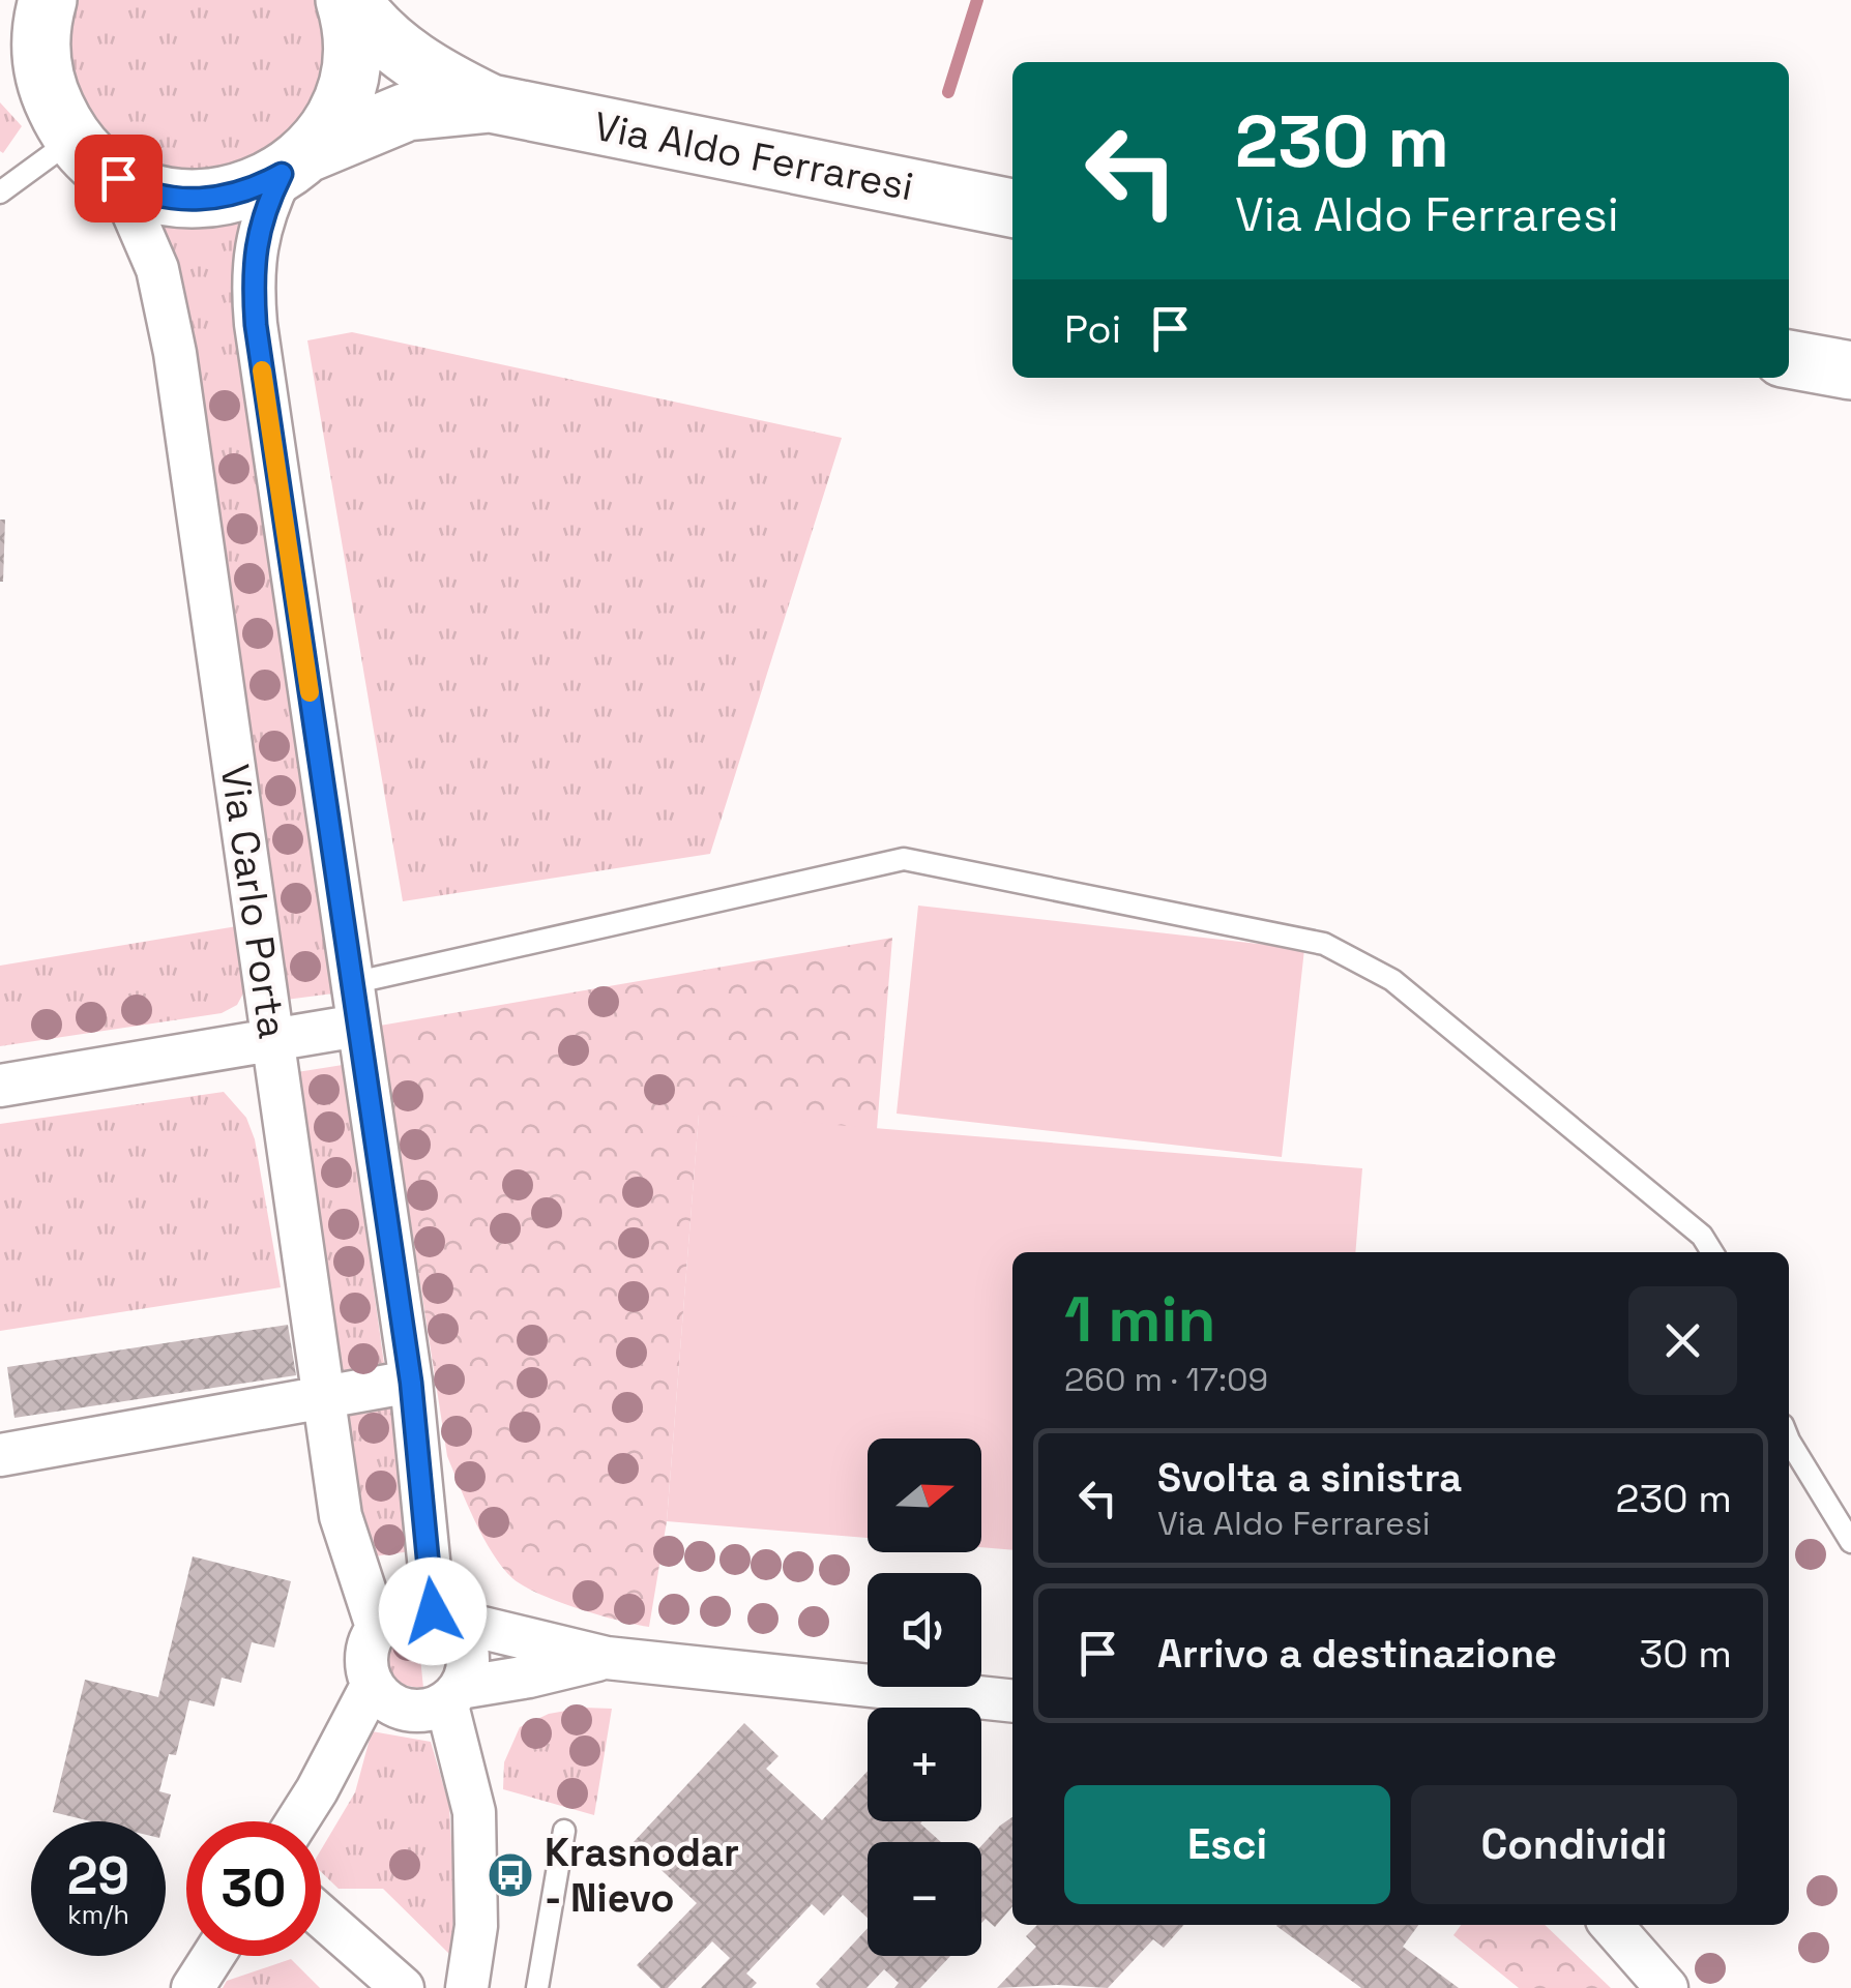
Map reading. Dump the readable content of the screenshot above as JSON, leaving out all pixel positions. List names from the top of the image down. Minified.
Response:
{"streets":{"main road":["Via Aldo Ferraresi"],"street":["Via Carlo Porta"]},"crossings":[["Via Aldo Ferraresi","Via Carlo Porta"]],"places":{"bus stop":["Krasnodar - Nievo"]},"north":"right","page":{"turn":["230 m","Via Aldo Ferraresi"],"then":"Poi","heading":["1 min","260 m · 17:09"],"list":[{"name":"Svolta a sinistra","note":"Via Aldo Ferraresi","value":"230 m"},{"name":"Arrivo a destinazione","value":"30 m"}],"map_buttons":["+","−"],"buttons":["Esci","Condividi"],"speed":"29 km/h","limit":"30"}}
